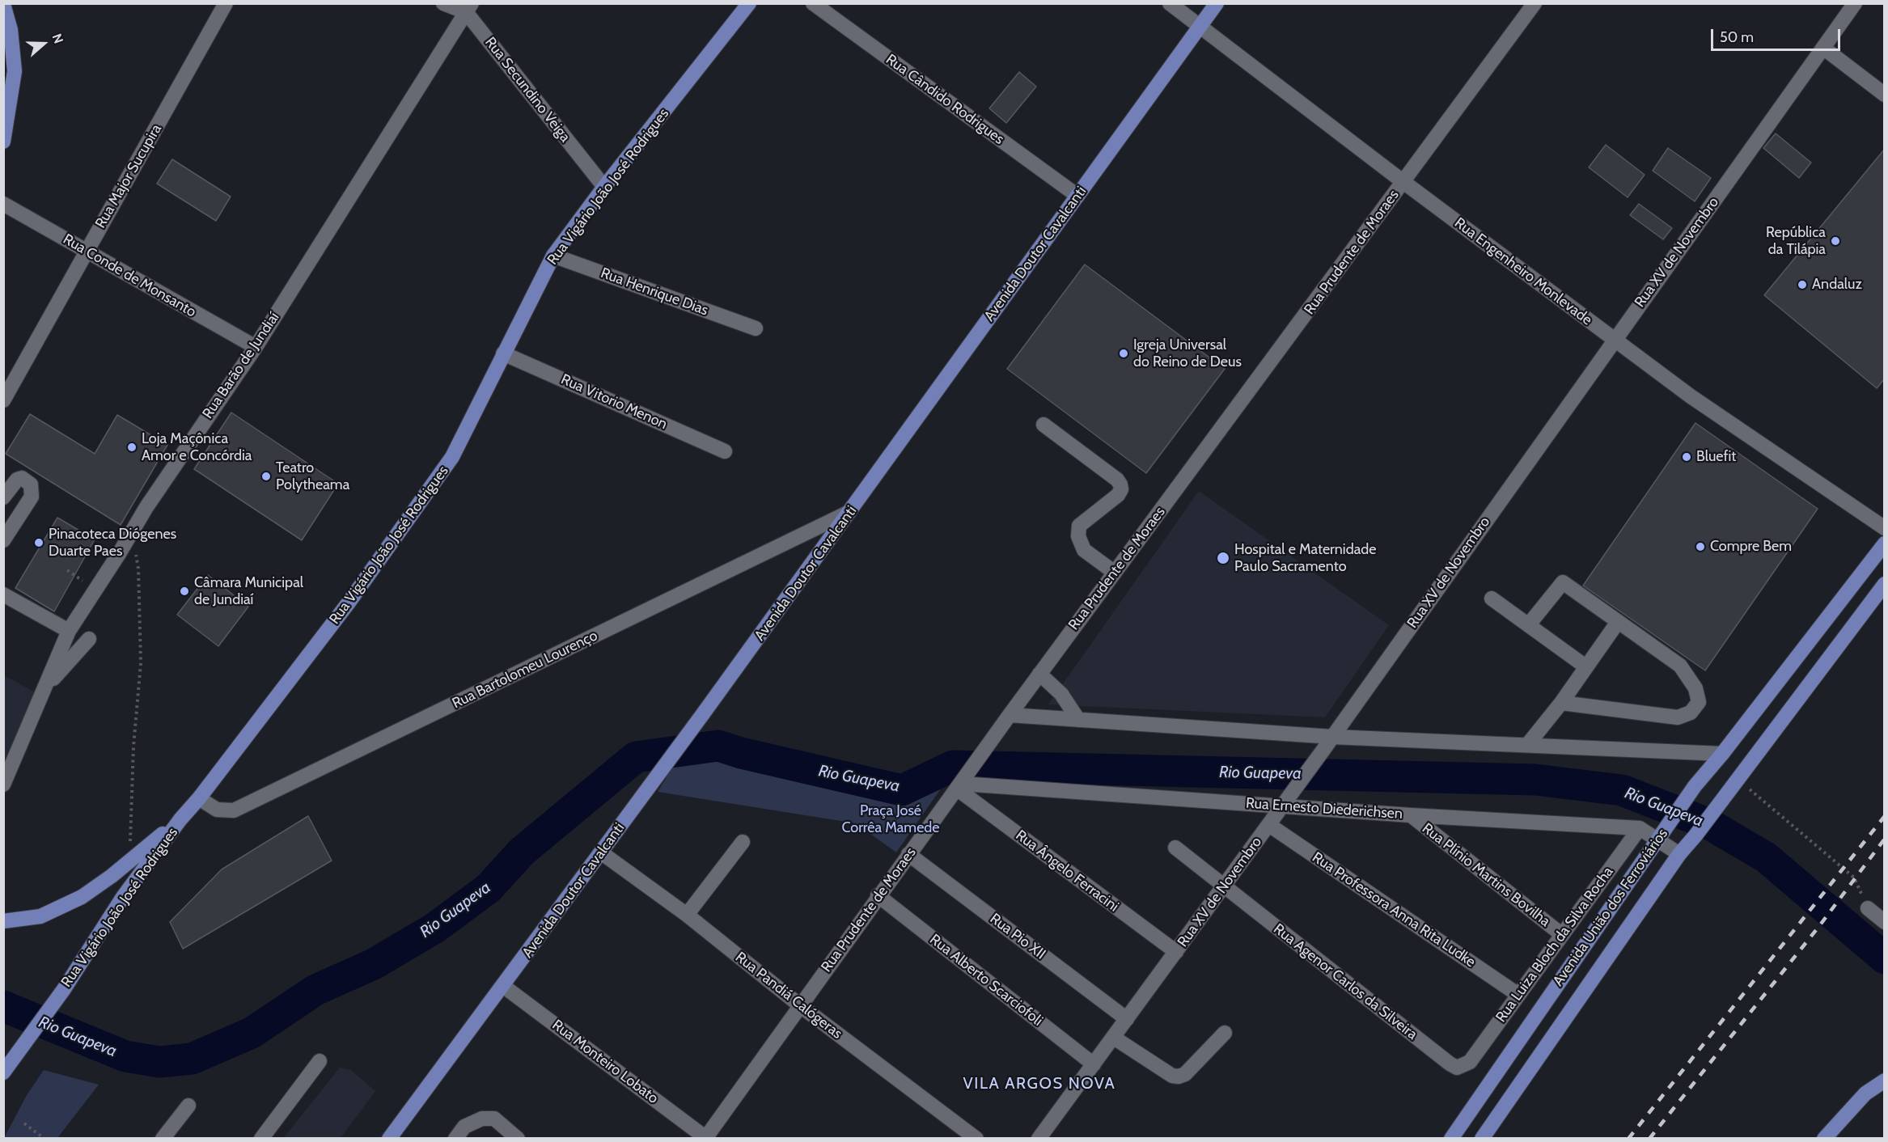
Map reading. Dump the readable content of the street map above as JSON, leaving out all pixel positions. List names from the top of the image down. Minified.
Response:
{"streets":{"main road":["Rua Vigário João José Rodrigues","Avenida Doutor Cavalcanti","Avenida União dos Ferroviários"],"street":["Rua Secundino Veiga","Rua Cândido Rodrigues","Rua Major Sucupira","Rua Prudente de Moraes","Rua XV de Novembro","Rua Engenheiro Monlevade","Rua Conde de Monsanto","Rua Henrique Dias","Rua Barão de Jundiaí","Rua Vitorio Menon","Rua Bartolomeu Lourenço","Rua Ernesto Diederichsen","Rua Ângelo Ferracini","Rua Plínio Martins Bovilha","Rua Professora Anna Rita Ludke","Rua Pio XII","Rua Luiza Bloch da Silva Rocha","Rua Alberto Scarciofoli","Rua Agenor Carlos da Silveira","Rua Pandiá Calógeras","Rua Monteiro Lobato"]},"crossings":[["Rua Secundino Veiga","Rua Vigário João José Rodrigues"],["Rua Secundino Veiga","Rua Barão de Jundiaí"],["Rua Cândido Rodrigues","Avenida Doutor Cavalcanti"],["Rua Major Sucupira","Rua Conde de Monsanto"],["Rua Vigário João José Rodrigues","Rua Henrique Dias"],["Rua Vigário João José Rodrigues","Rua Vitorio Menon"],["Rua Vigário João José Rodrigues","Rua Bartolomeu Lourenço"],["Rua Prudente de Moraes","Rua Engenheiro Monlevade"],["Rua Prudente de Moraes","Rua Ernesto Diederichsen"],["Rua Prudente de Moraes","Rua Ângelo Ferracini"],["Rua Prudente de Moraes","Rua Pio XII"],["Rua Prudente de Moraes","Rua Alberto Scarciofoli"],["Rua Prudente de Moraes","Rua Pandiá Calógeras"],["Rua Prudente de Moraes","Rua Monteiro Lobato"],["Rua XV de Novembro","Rua Engenheiro Monlevade"],["Rua XV de Novembro","Rua Ernesto Diederichsen"],["Rua XV de Novembro","Rua Ângelo Ferracini"],["Rua XV de Novembro","Rua Professora Anna Rita Ludke"],["Rua XV de Novembro","Rua Pio XII"],["Rua XV de Novembro","Rua Alberto Scarciofoli"],["Rua XV de Novembro","Rua Agenor Carlos da Silveira"],["Avenida Doutor Cavalcanti","Rua Engenheiro Monlevade"],["Avenida Doutor Cavalcanti","Rua Bartolomeu Lourenço"],["Avenida Doutor Cavalcanti","Rua Pandiá Calógeras"],["Avenida Doutor Cavalcanti","Rua Monteiro Lobato"],["Rua Conde de Monsanto","Rua Barão de Jundiaí"],["Rua Ernesto Diederichsen","Rua Ângelo Ferracini"],["Rua Ernesto Diederichsen","Rua Plínio Martins Bovilha"],["Rua Ernesto Diederichsen","Avenida União dos Ferroviários"],["Rua Ernesto Diederichsen","Rua Luiza Bloch da Silva Rocha"],["Rua Plínio Martins Bovilha","Rua Luiza Bloch da Silva Rocha"],["Rua Professora Anna Rita Ludke","Rua Luiza Bloch da Silva Rocha"],["Rua Luiza Bloch da Silva Rocha","Rua Agenor Carlos da Silveira"]],"districts":["VILA ARGOS NOVA"],"water":["Rio Guapeva"],"parks":["Praça José Corrêa Mamede"],"places":["República da Tilápia","Andaluz","Igreja Universal do Reino de Deus","Loja Maçônica Amor e Concórdia","Bluefit","Teatro Polytheama","Pinacoteca Diógenes Duarte Paes","Compre Bem","Hospital e Maternidade Paulo Sacramento","Câmara Municipal de Jundiaí"],"scale_bar":"50 m","north":"right"}
